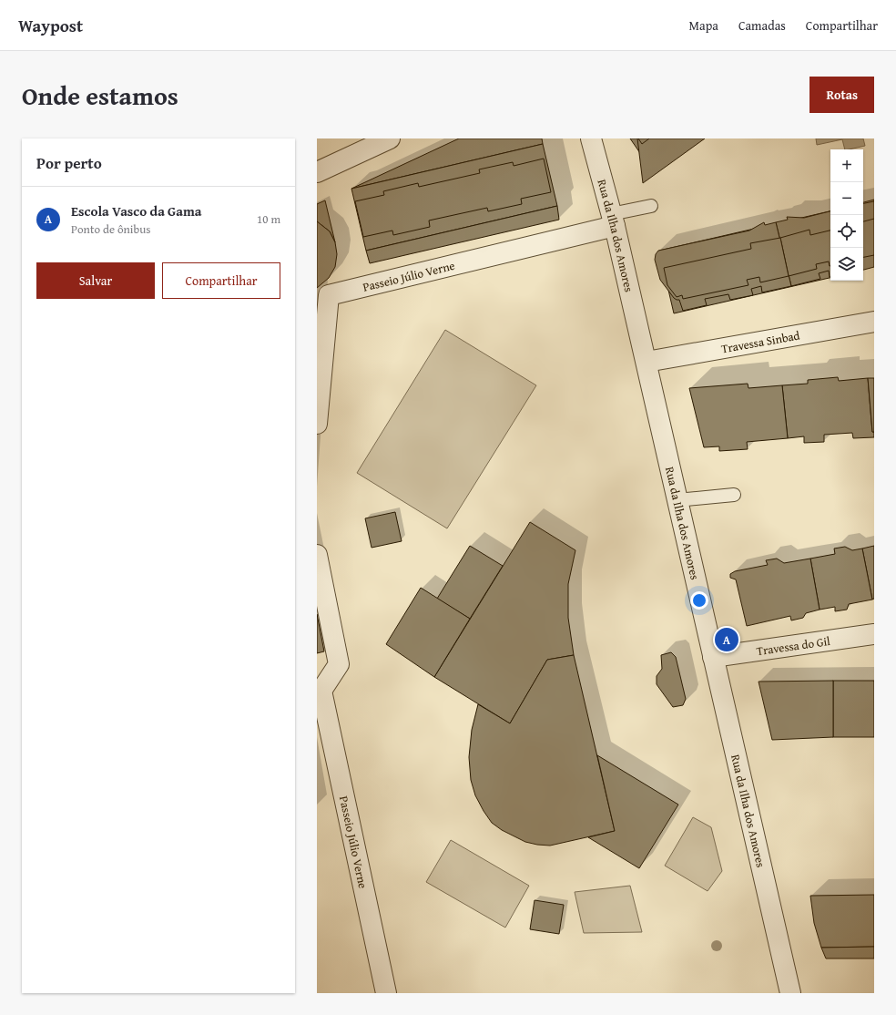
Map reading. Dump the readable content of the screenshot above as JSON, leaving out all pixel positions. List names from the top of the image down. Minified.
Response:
{"streets":{"street":["Rua da Ilha dos Amores","Passeio Júlio Verne","Travessa Sinbad","Travessa do Gil"]},"crossings":[["Rua da Ilha dos Amores","Passeio Júlio Verne"],["Rua da Ilha dos Amores","Travessa Sinbad"],["Rua da Ilha dos Amores","Travessa do Gil"]],"page":{"header":"Waypost","nav":["Mapa","Camadas","Compartilhar"],"title":"Onde estamos","buttons":["Rotas",["Salvar","Compartilhar"]],"heading":"Por perto","map_buttons":["+","−"],"list":[{"mark":"A","name":"Escola Vasco da Gama","note":"Ponto de ônibus","value":"10 m"}],"pins":"A"}}
